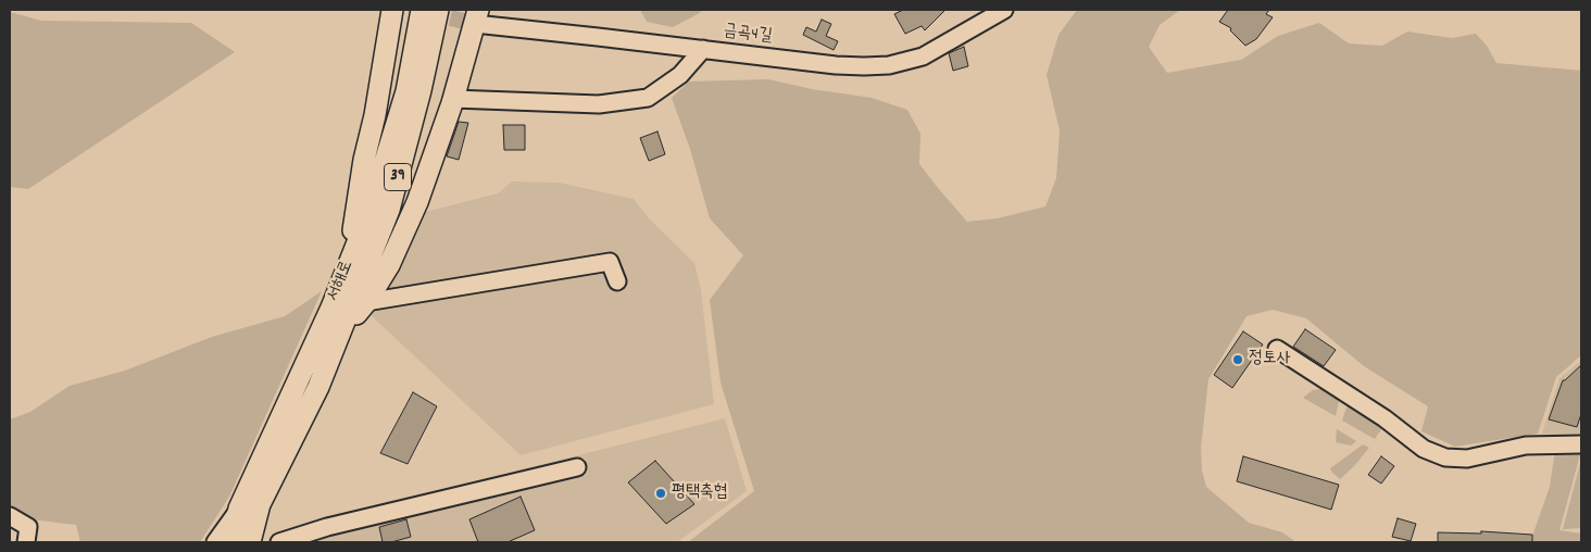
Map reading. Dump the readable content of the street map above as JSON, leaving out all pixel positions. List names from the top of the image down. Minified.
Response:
{"streets":{"main road":["39","서해로"],"street":["금곡4길"]},"places":["정토사","평택축협"]}
